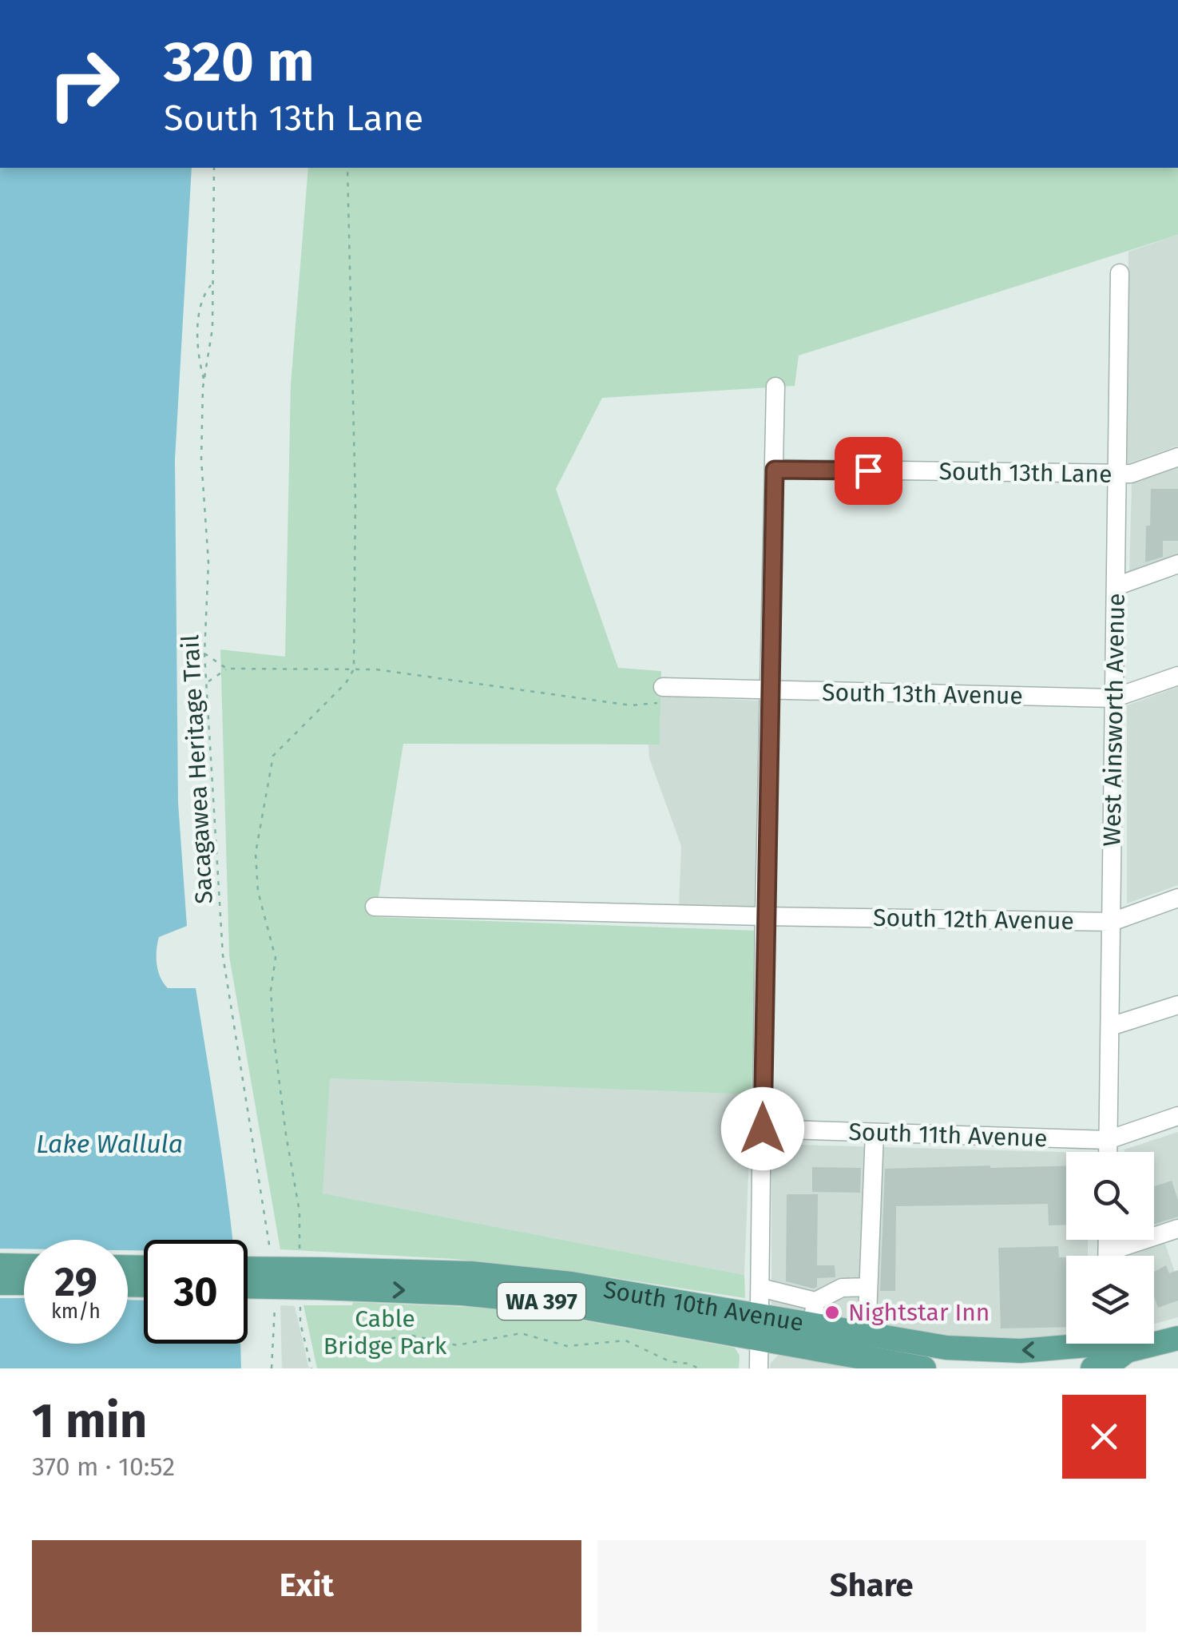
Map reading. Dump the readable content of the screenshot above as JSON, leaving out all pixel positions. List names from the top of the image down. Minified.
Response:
{"streets":{"main road":["WA 397","South 10th Avenue"],"street":["South 13th Lane","South 13th Avenue","West Ainsworth Avenue","South 12th Avenue","South 11th Avenue"],"path":["Sacagawea Heritage Trail"]},"crossings":[["South 13th Lane","West Ainsworth Avenue"],["South 13th Avenue","West Ainsworth Avenue"],["West Ainsworth Avenue","South 12th Avenue"],["West Ainsworth Avenue","South 11th Avenue"]],"water":["Lake Wallula"],"parks":["Cable Bridge Park"],"places":["Nightstar Inn"],"page":{"turn":["320 m","South 13th Lane"],"speed":"29 km/h","limit":"30","heading":["1 min","370 m · 10:52"],"buttons":["Exit","Share"]}}
